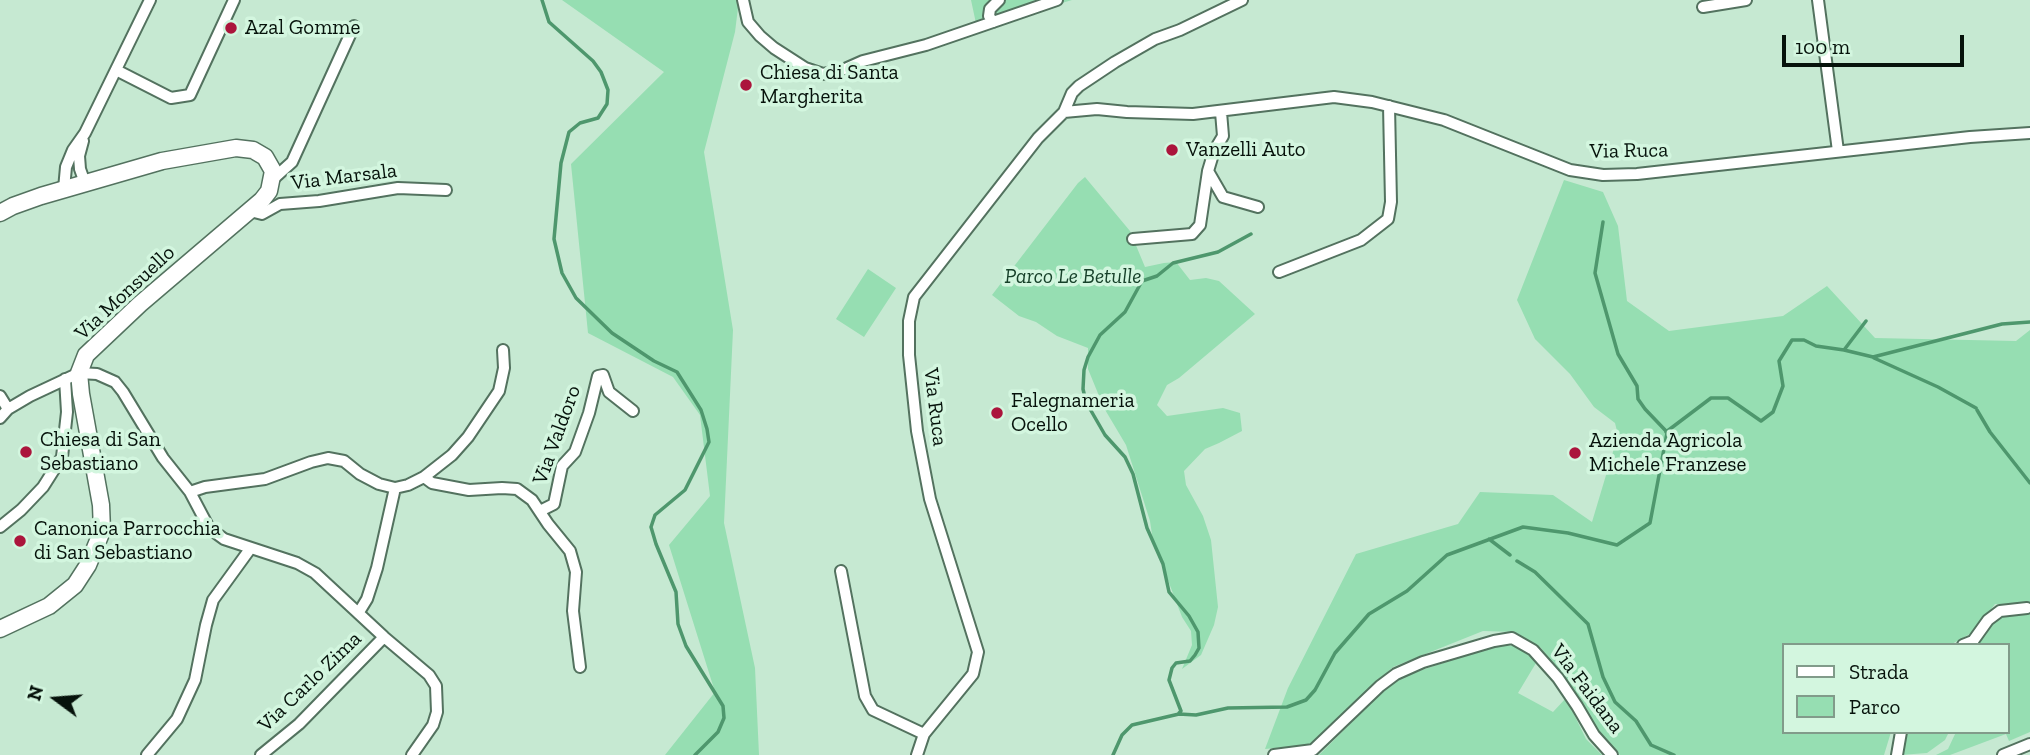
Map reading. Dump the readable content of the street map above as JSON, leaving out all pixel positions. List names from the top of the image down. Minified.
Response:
{"streets":{"main road":["Via Monsuello"],"street":["Via Ruca","Via Marsala","Via Valdoro","Via Carlo Zima","Via Faidana"]},"crossings":[["Via Marsala","Via Monsuello"]],"parks":["Parco Le Betulle"],"places":["Azal Gomme","Chiesa di Santa Margherita","Vanzelli Auto","Falegnameria Ocello","Chiesa di San Sebastiano","Azienda Agricola Michele Franzese","Canonica Parrocchia di San Sebastiano"],"legend":["Strada","Parco"],"scale_bar":"100 m","north":"left"}
